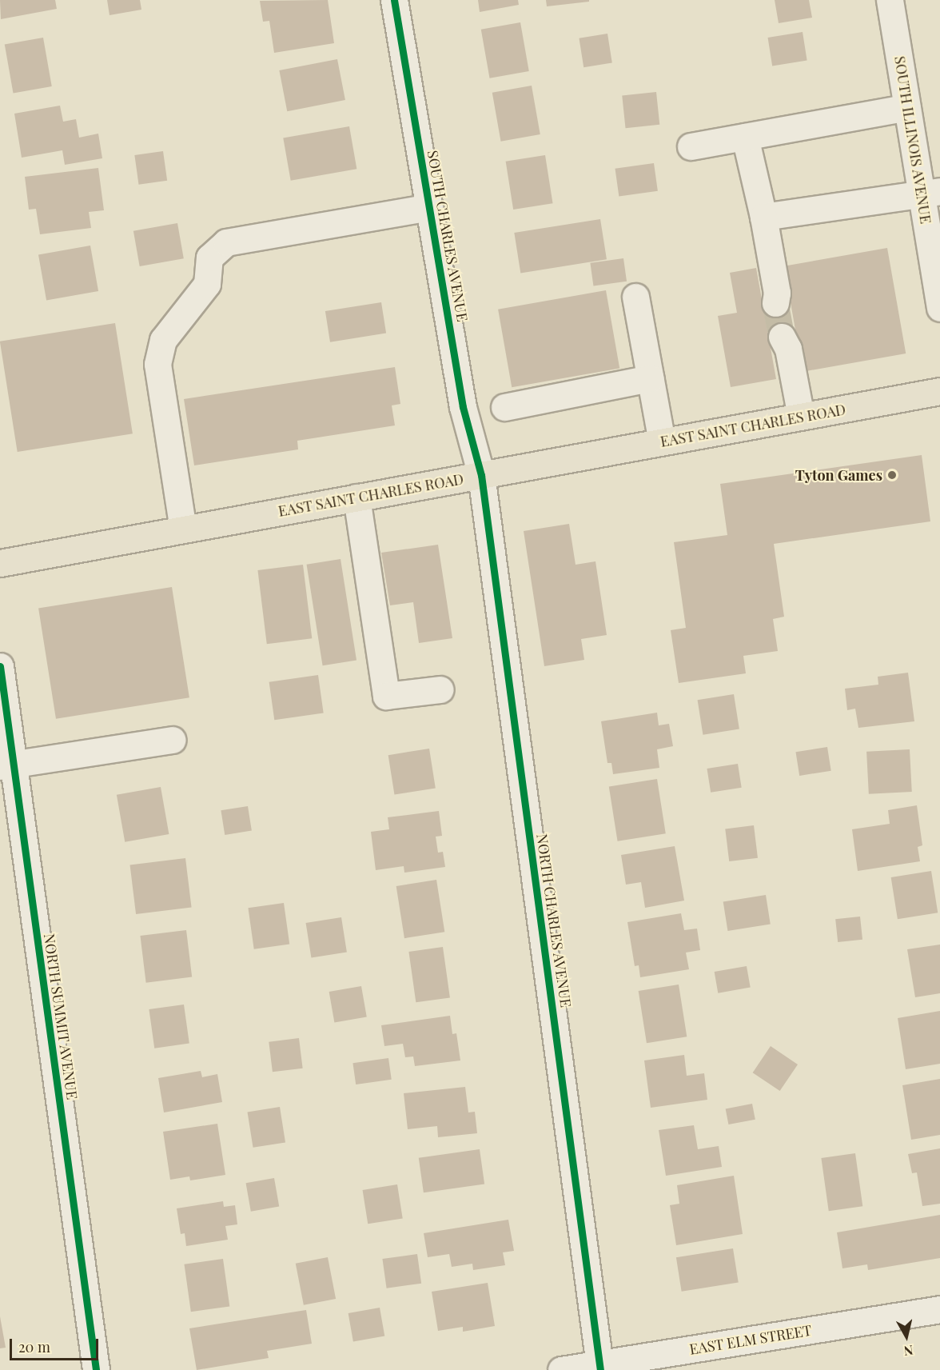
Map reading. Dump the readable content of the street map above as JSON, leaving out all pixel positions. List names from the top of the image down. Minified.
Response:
{"streets":{"main road":["EAST SAINT CHARLES ROAD"],"street":["SOUTH ILLINOIS AVENUE","SOUTH CHARLES AVENUE","NORTH CHARLES AVENUE","NORTH SUMMIT AVENUE","EAST ELM STREET"]},"crossings":[["SOUTH CHARLES AVENUE","EAST SAINT CHARLES ROAD"],["SOUTH CHARLES AVENUE","NORTH CHARLES AVENUE"],["EAST SAINT CHARLES ROAD","NORTH CHARLES AVENUE"],["NORTH CHARLES AVENUE","EAST ELM STREET"]],"places":["Tyton Games"],"scale_bar":"20 m","north":"bottom"}
